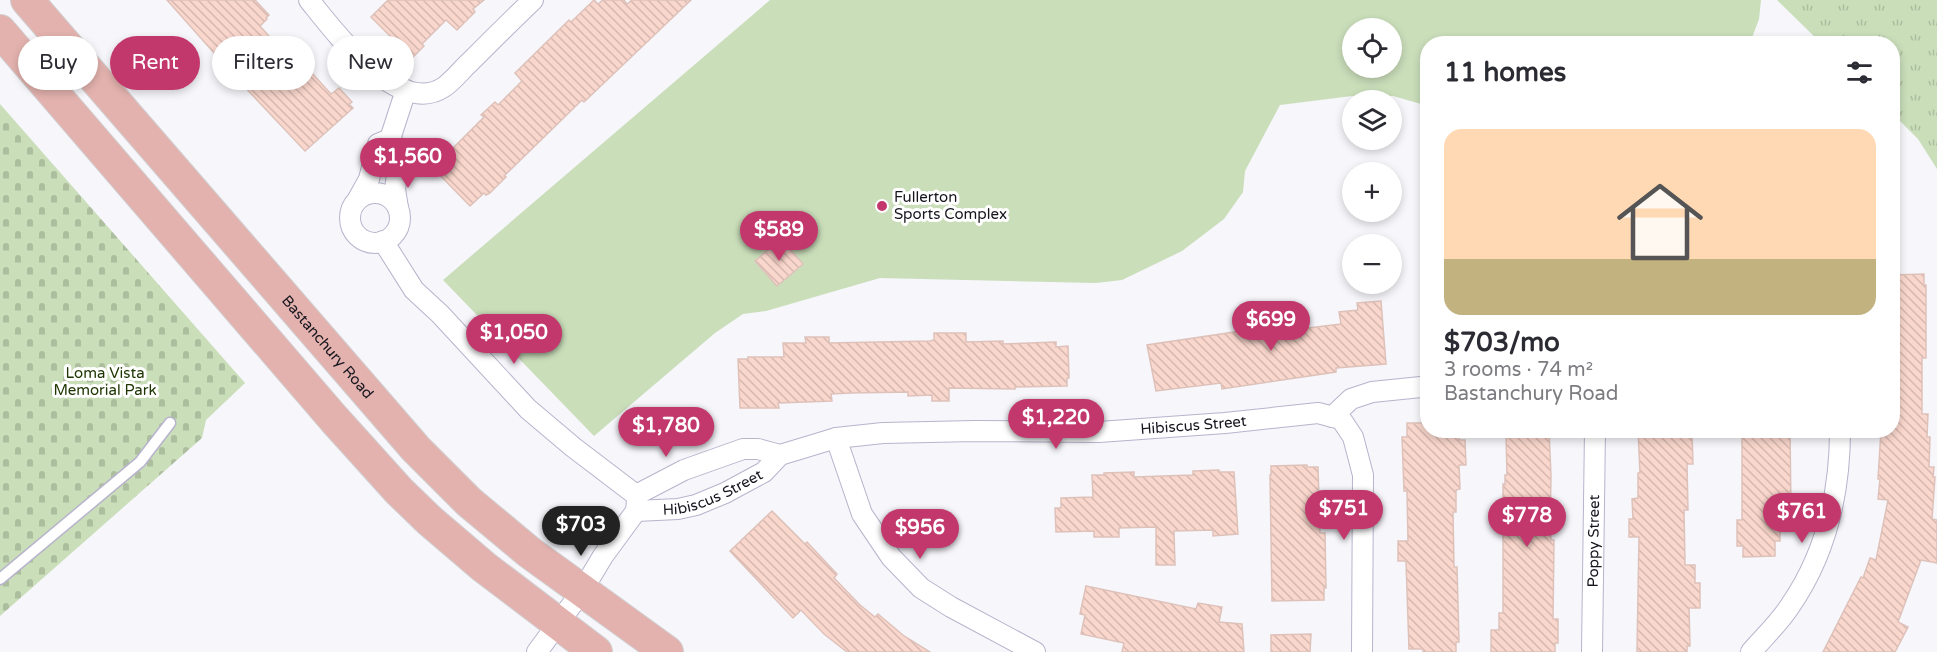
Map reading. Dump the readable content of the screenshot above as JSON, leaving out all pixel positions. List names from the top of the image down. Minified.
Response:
{"streets":{"main road":["Bastanchury Road"],"street":["Hibiscus Street","Poppy Street"]},"parks":["Loma Vista Memorial Park"],"places":["Fullerton Sports Complex"],"page":{"map_buttons":["+","−"],"chip":["Buy","Rent","Filters","New"],"heading":"11 homes","list":[{"name":"$703/mo","note":"3 rooms · 74 m² · Bastanchury Road"}],"price":["$1,560","$589","$699","$1,050","$1,220","$1,780","$751","$761","$778","$703","$956"]}}
